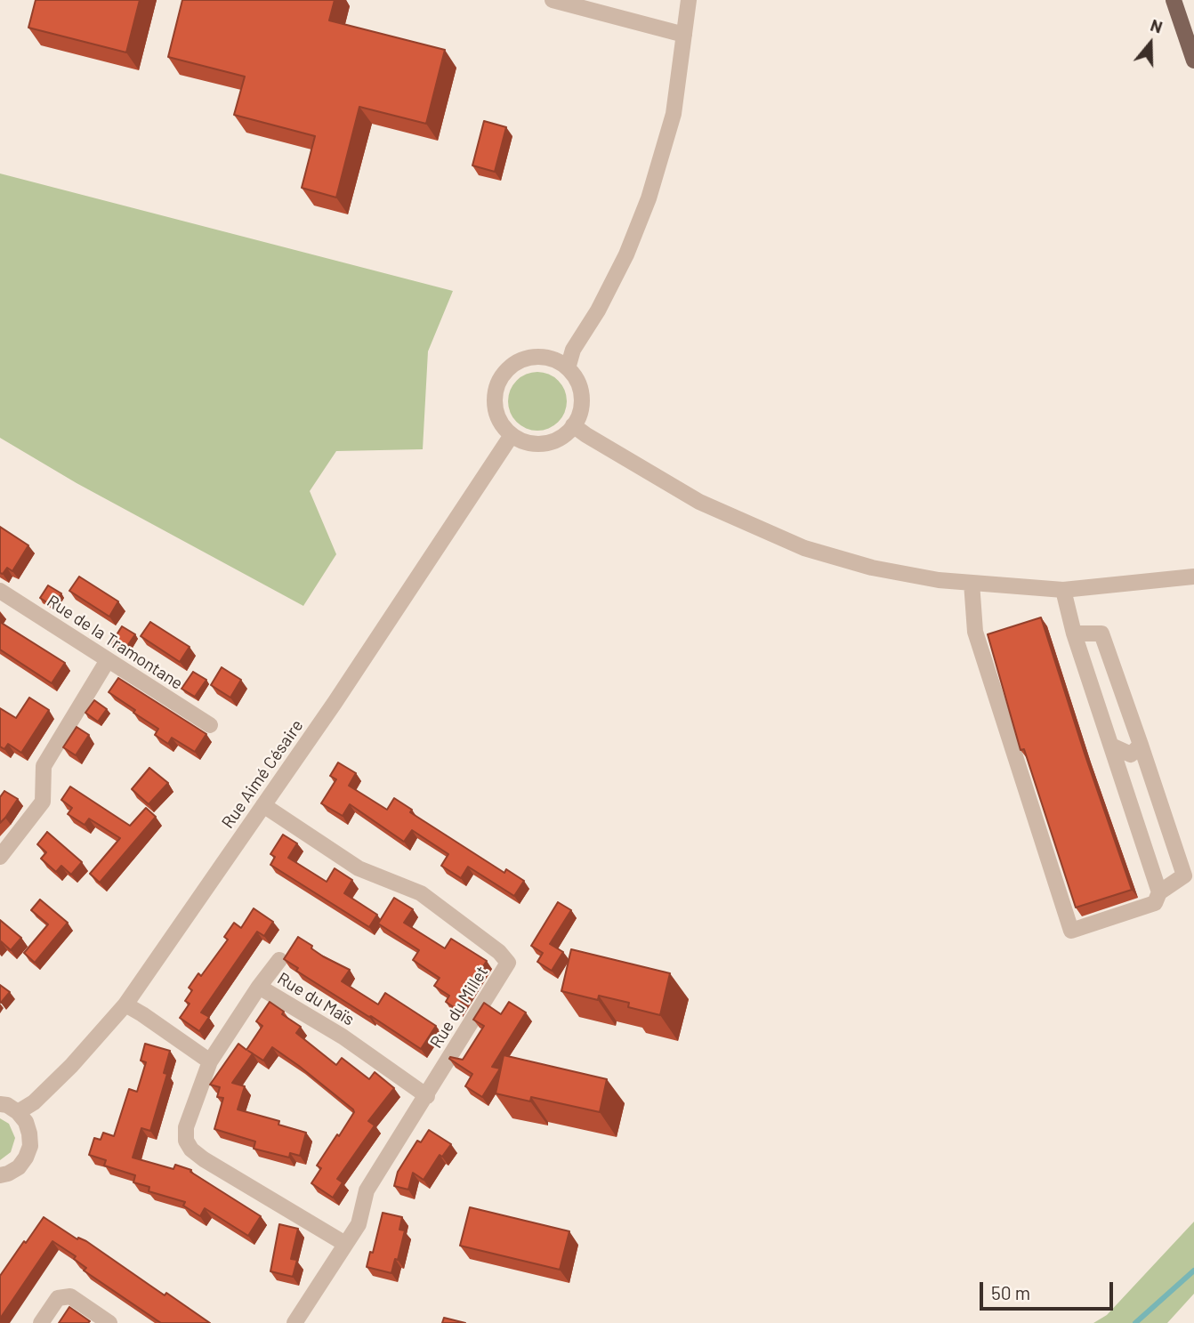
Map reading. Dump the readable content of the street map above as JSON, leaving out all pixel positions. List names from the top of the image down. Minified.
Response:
{"streets":{"street":["Rue de la Tramontane","Rue Aimé Césaire","Rue du Maïs","Rue du Millet"]},"crossings":[["Rue Aimé Césaire","Rue du Millet"],["Rue du Maïs","Rue du Millet"]],"scale_bar":"50 m","north":"top"}
